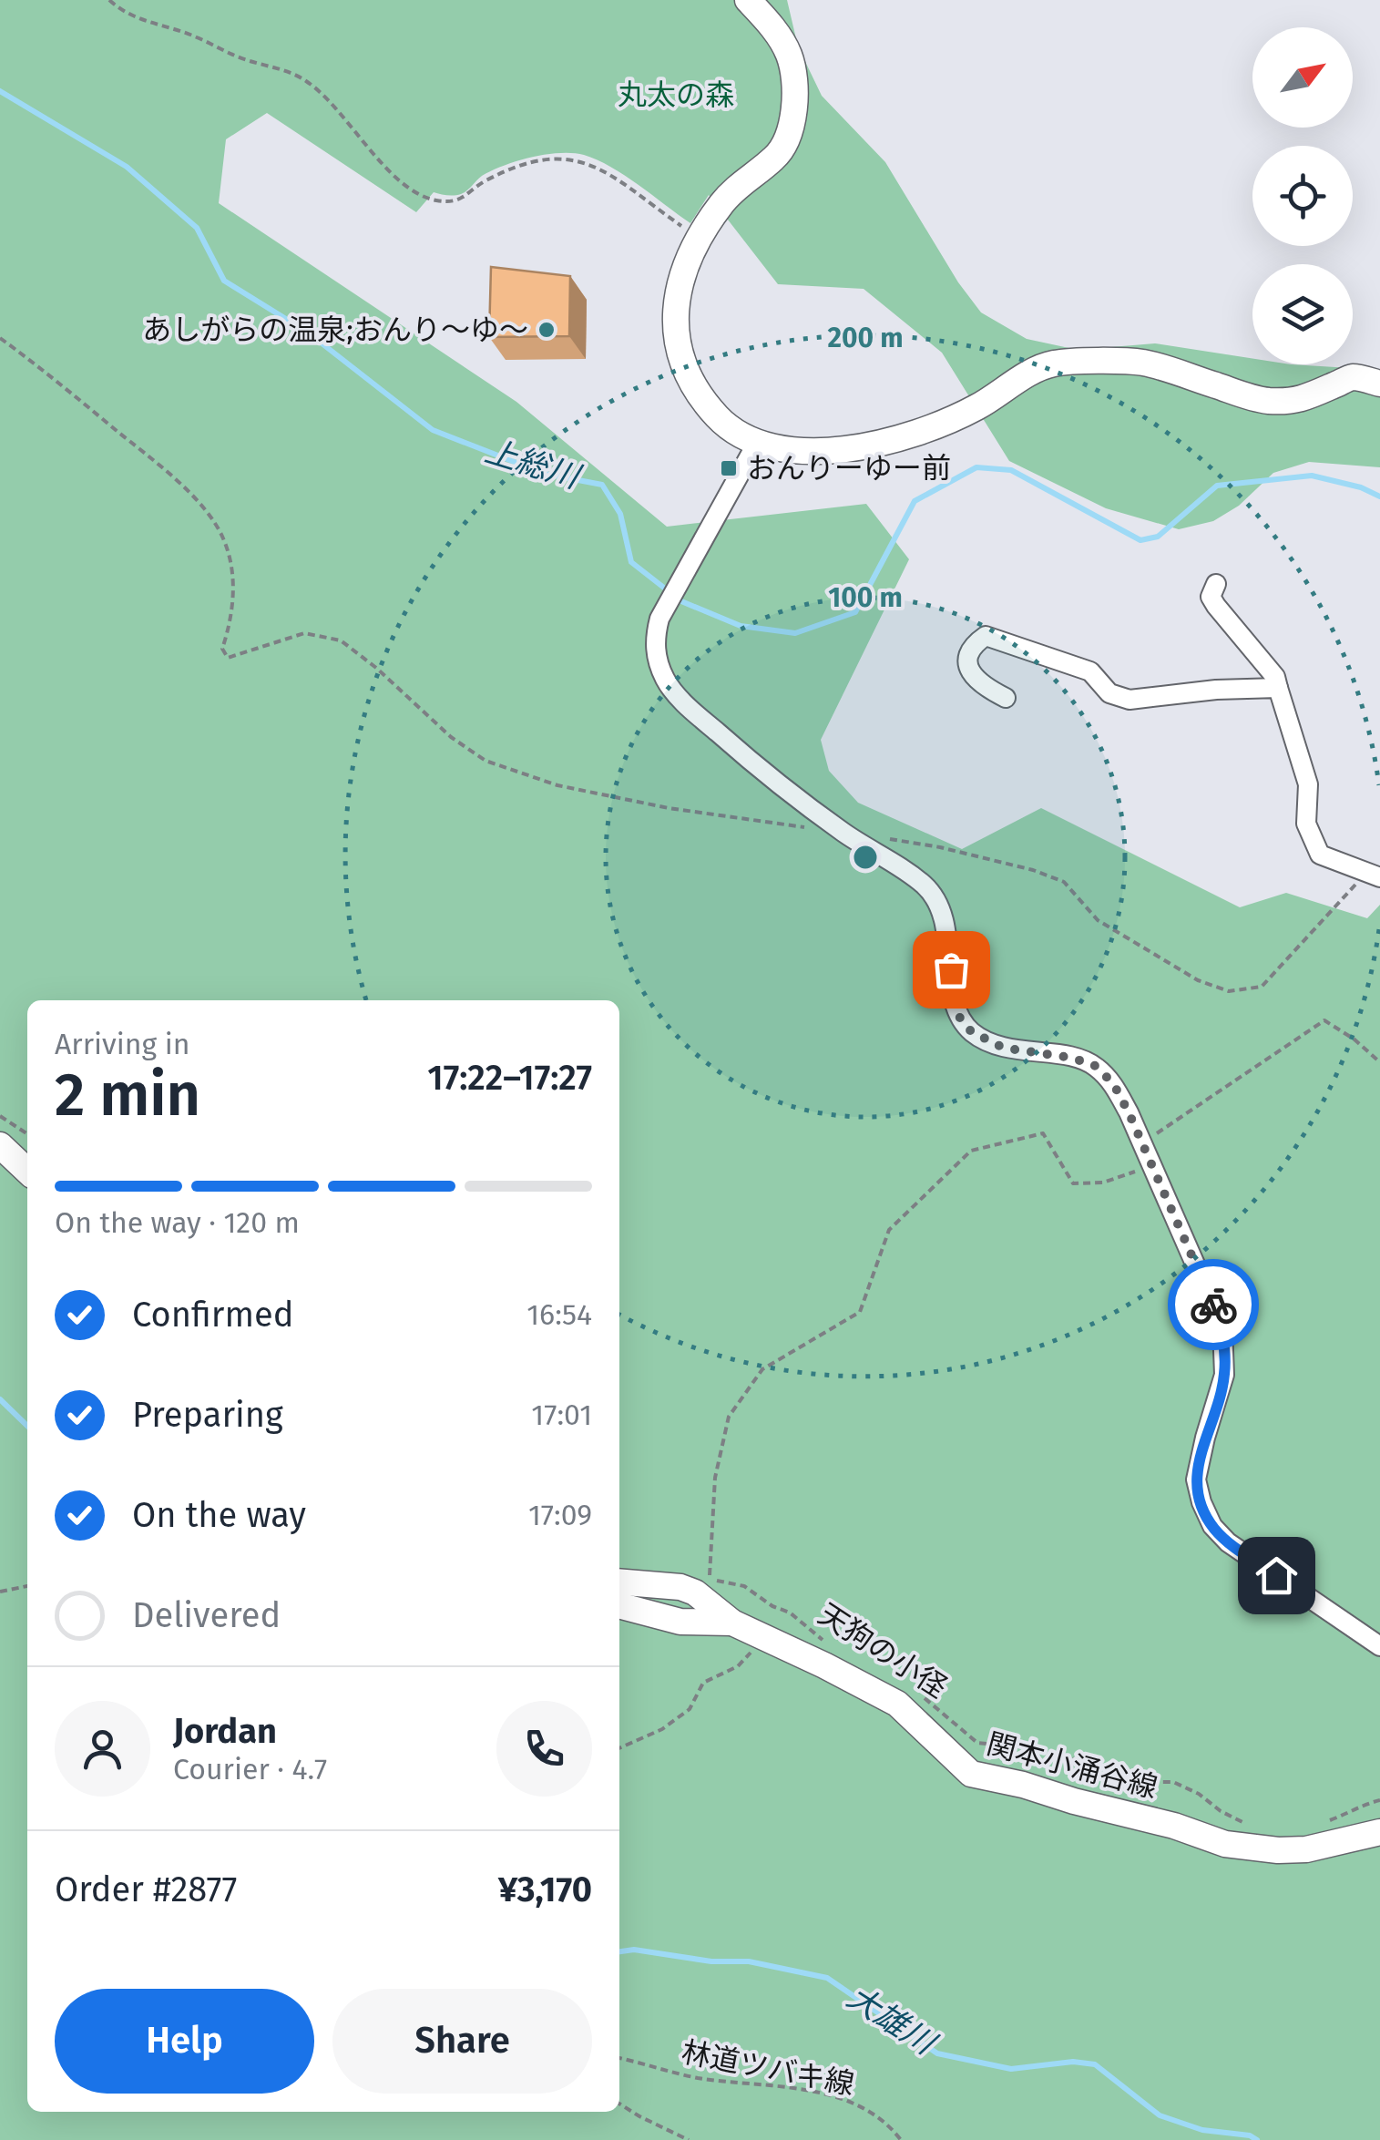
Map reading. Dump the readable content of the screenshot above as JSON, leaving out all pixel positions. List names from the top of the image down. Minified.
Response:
{"streets":{"street":["関本小涌谷線"],"path":["天狗の小径","林道ツバキ線"]},"water":["上総川","大雄川"],"parks":["丸太の森"],"places":{"other":["あしがらの温泉;おんり〜ゆ〜"],"transit":["おんりーゆー前"]},"north":"top right","page":{"heading":["2 min","Arriving in","17:22–17:27"],"panel":["Jordan","Courier · 4.7","Order #2877","¥3,170"],"bar":"On the way · 120 m","list":[["Confirmed","16:54"],["Preparing","17:01"],["On the way","17:09"],"Delivered"],"buttons":["Help","Share"]},"rings":["200 m","100 m"]}
